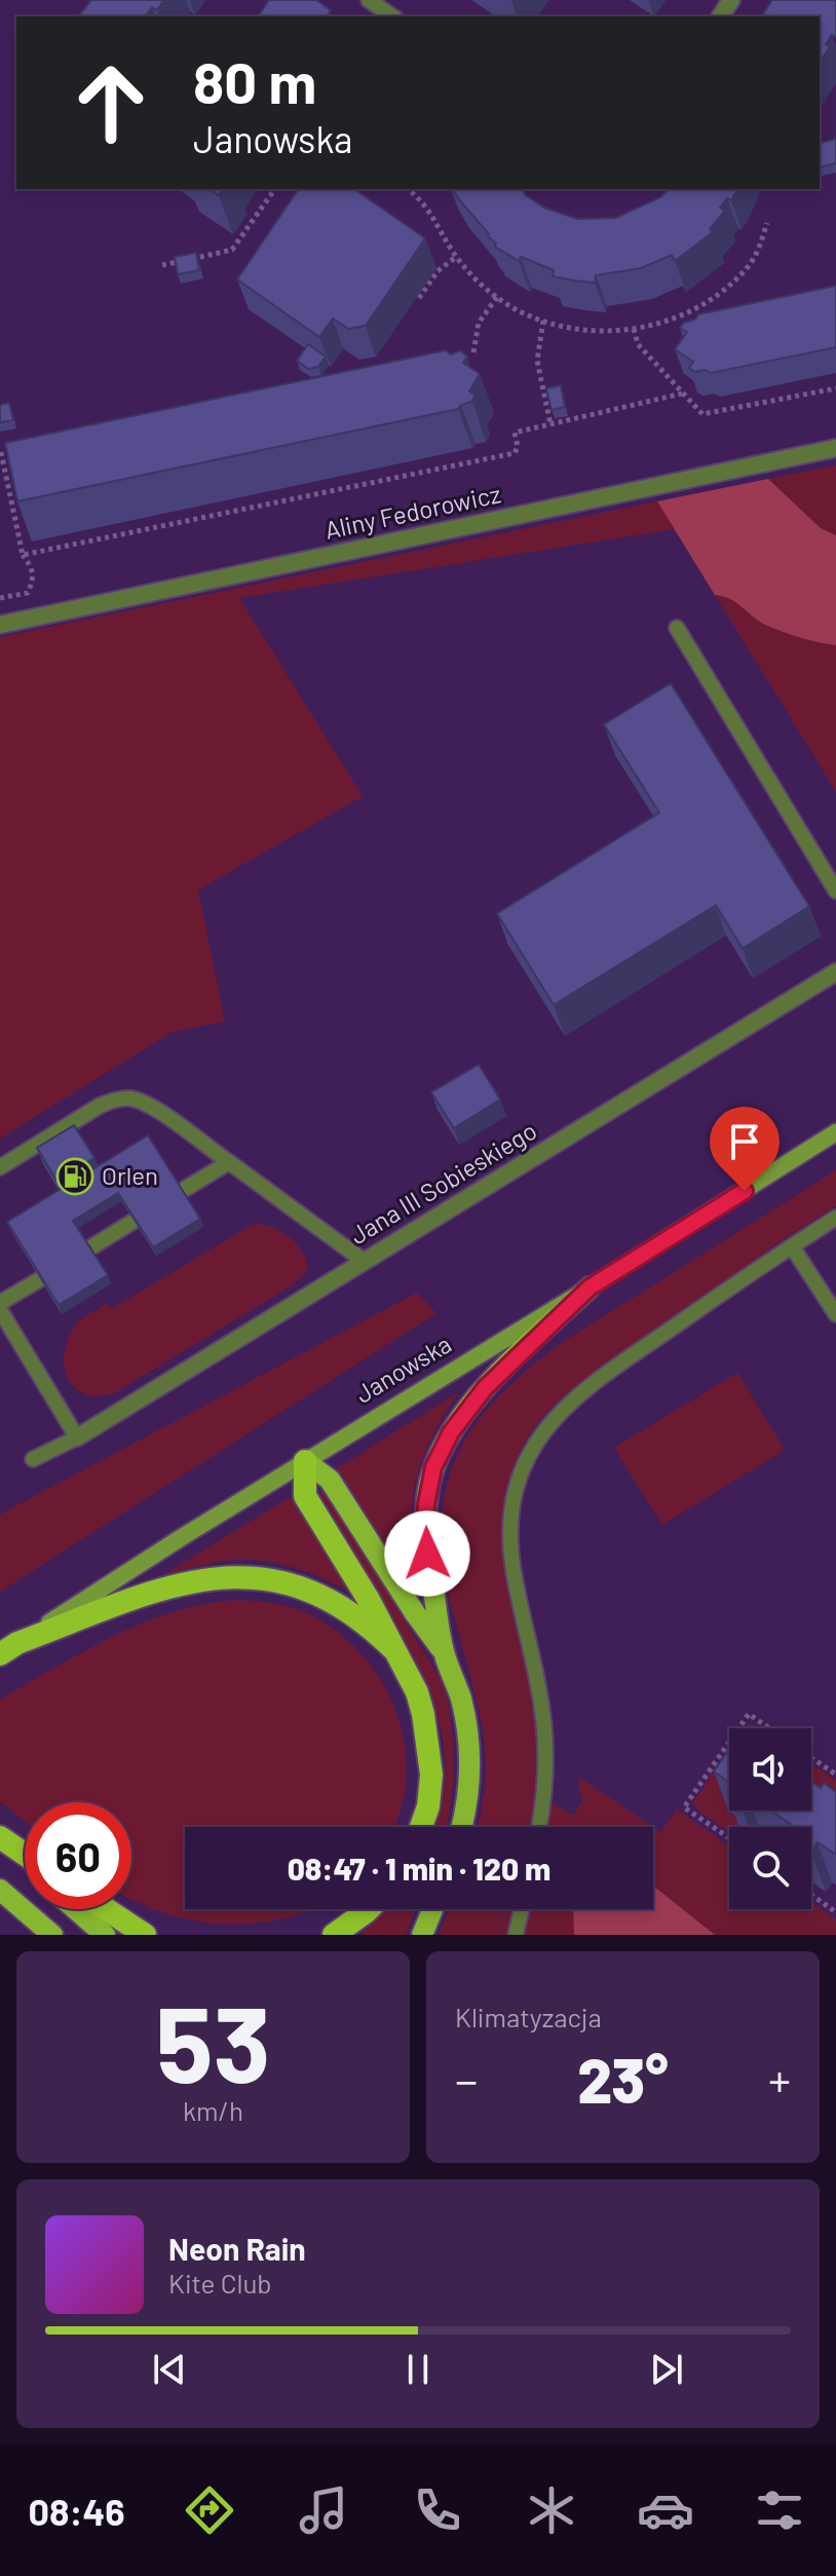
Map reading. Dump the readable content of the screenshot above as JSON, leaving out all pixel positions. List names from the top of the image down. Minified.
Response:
{"streets":{"main road":["Janowska"],"street":["Aliny Fedorowicz","Jana III Sobieskiego"]},"places":{"fuel station":["Orlen"]},"page":{"turn":["80 m","Janowska"],"limit":"60","trip":"08:47 · 1 min · 120 m","tile":[["53","km/h"],"Klimatyzacja"],"heat":["−","23°","+"],"song":["Neon Rain","Kite Club"],"tabs":"08:46"}}
